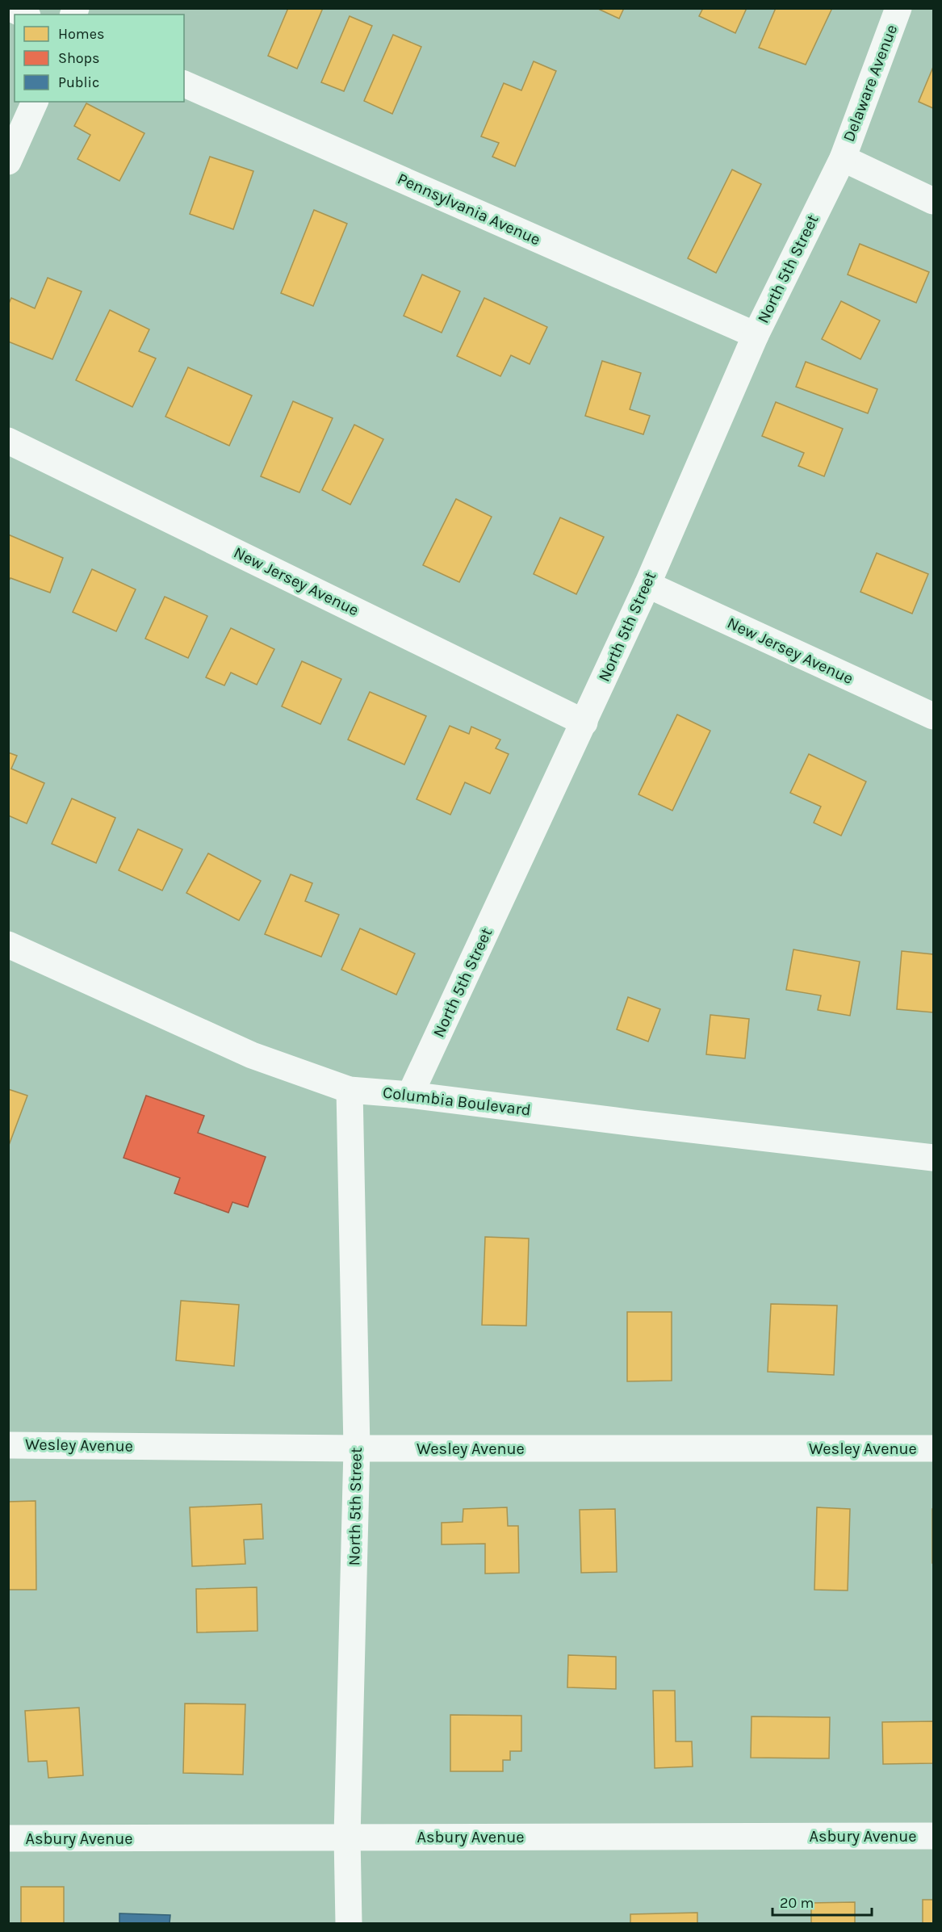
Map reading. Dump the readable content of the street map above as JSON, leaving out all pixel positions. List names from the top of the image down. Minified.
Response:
{"streets":{"street":["Delaware Avenue","Pennsylvania Avenue","North 5th Street","New Jersey Avenue","Columbia Boulevard","Wesley Avenue","Asbury Avenue"]},"crossings":[["Delaware Avenue","North 5th Street"],["Pennsylvania Avenue","North 5th Street"],["North 5th Street","New Jersey Avenue"],["North 5th Street","Columbia Boulevard"],["North 5th Street","Wesley Avenue"],["North 5th Street","Asbury Avenue"]],"legend":["Homes","Shops","Public"],"scale_bar":"20 m"}
